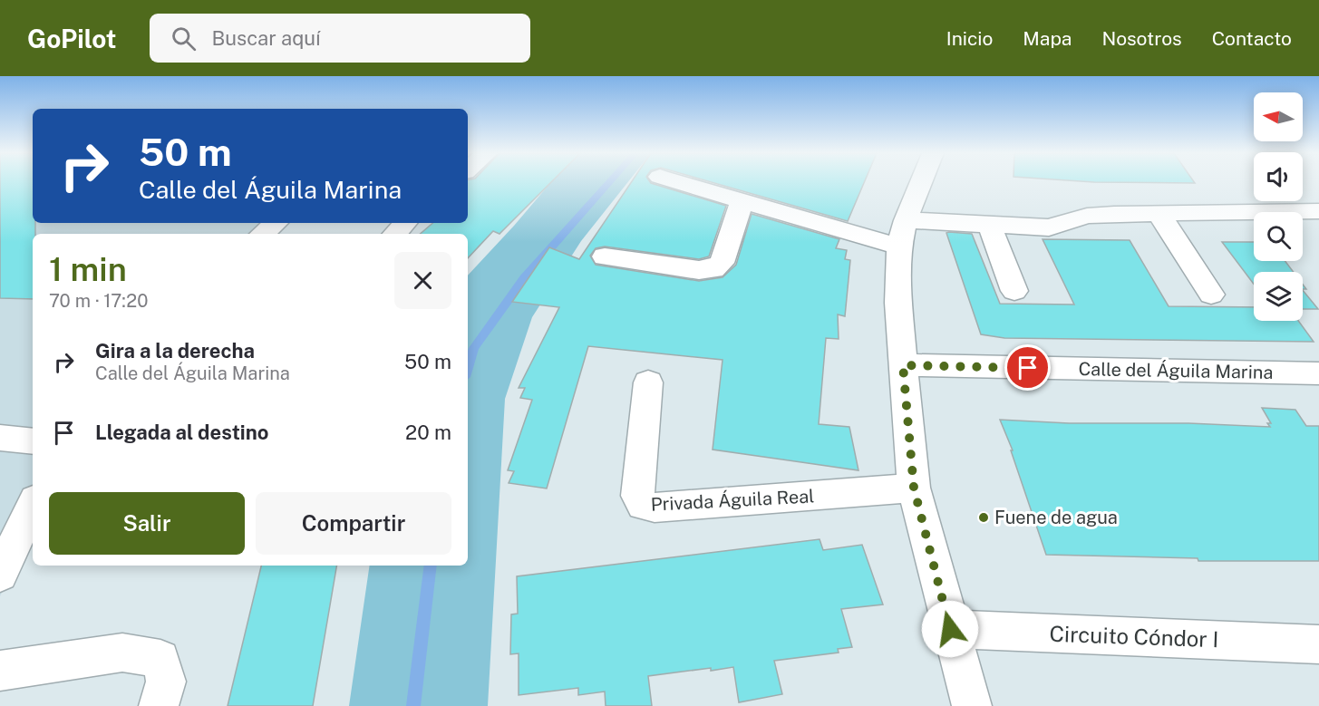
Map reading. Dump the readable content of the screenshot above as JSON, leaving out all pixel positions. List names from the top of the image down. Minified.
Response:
{"streets":{"street":["Calle del Águila Marina","Privada Águila Real","Circuito Cóndor I"]},"places":["Fuene de agua"],"north":"left","page":{"header":"GoPilot","search":"Buscar aquí","nav":["Inicio","Mapa","Nosotros","Contacto"],"turn":["50 m","Calle del Águila Marina"],"heading":["1 min","70 m · 17:20"],"list":[{"name":"Gira a la derecha","note":"Calle del Águila Marina","value":"50 m"},{"name":"Llegada al destino","value":"20 m"}],"buttons":["Salir","Compartir"]}}
